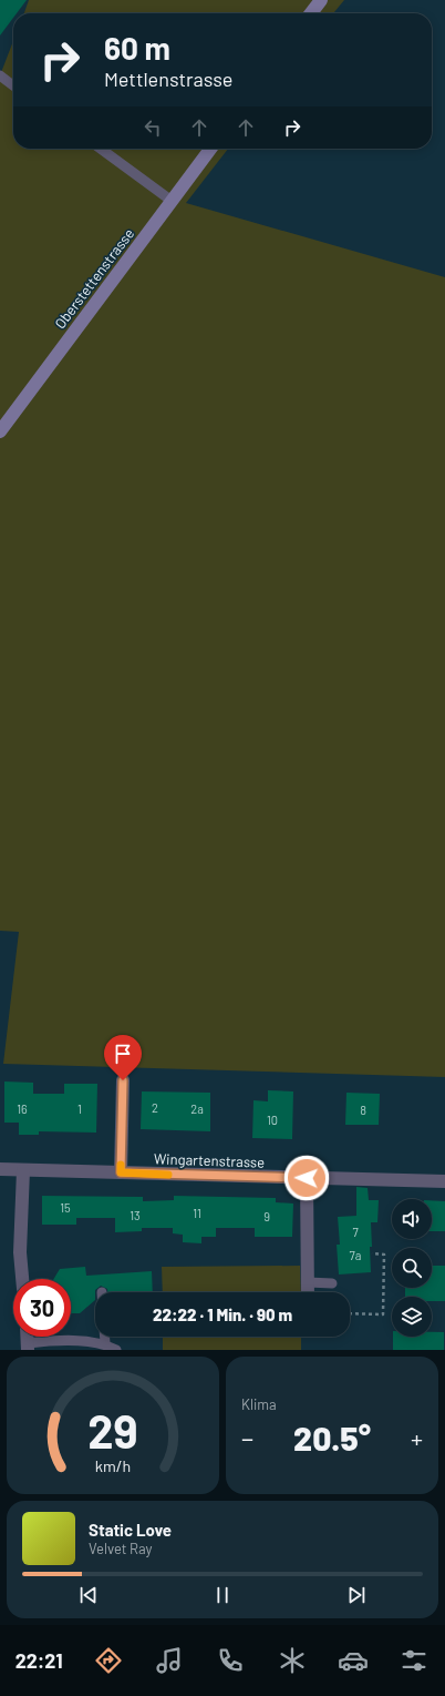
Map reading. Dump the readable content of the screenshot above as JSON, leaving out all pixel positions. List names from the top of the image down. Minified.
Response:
{"streets":{"street":["Oberstettenstrasse","Wingartenstrasse"]},"house_numbers":["2","16","1","2a","8","10","15","11","13","9","7","7a"],"page":{"turn":["60 m","Mettlenstrasse"],"limit":"30","trip":"22:22 · 1 Min. · 90 m","tile":"Klima","heat":["−","20.5°","+"],"song":["Static Love","Velvet Ray"],"tabs":"22:21","gauge":["29","km/h"]}}
